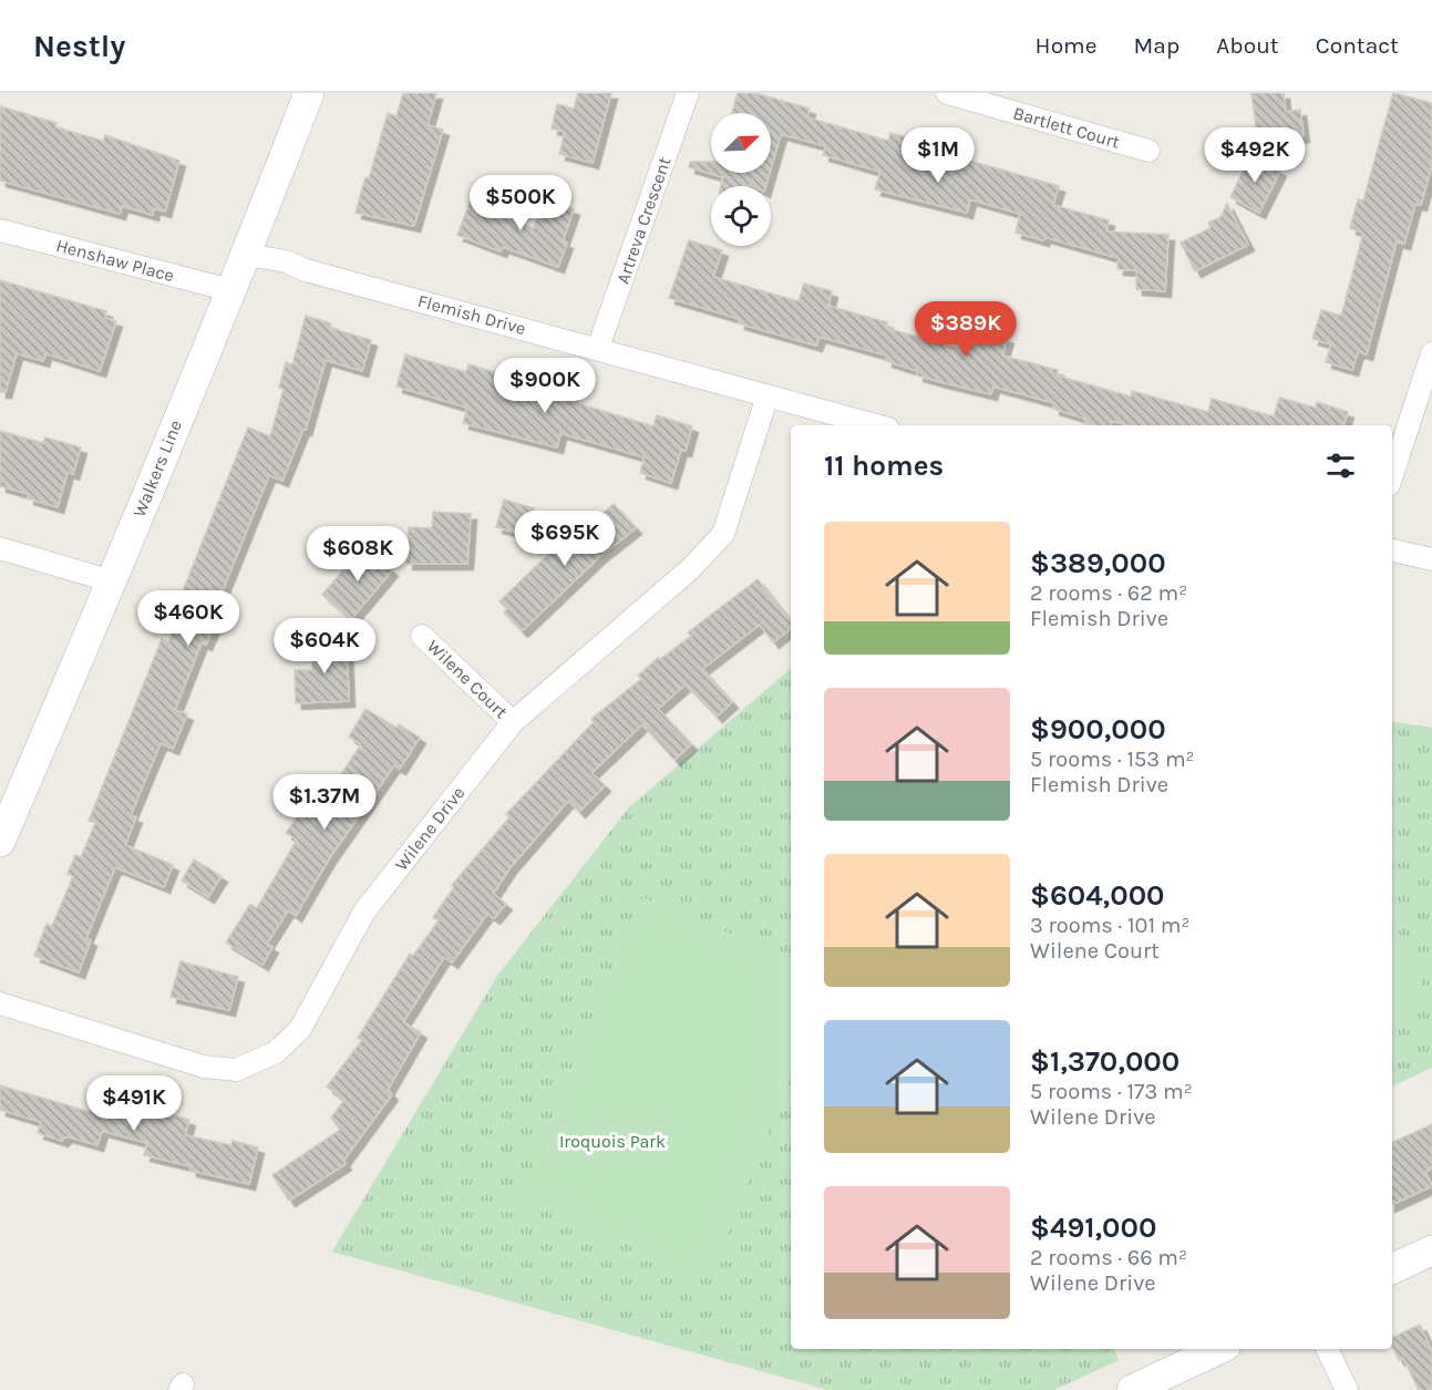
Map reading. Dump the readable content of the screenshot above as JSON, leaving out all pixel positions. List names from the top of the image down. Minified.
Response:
{"streets":{"main road":["Walkers Line"],"street":["Bartlett Court","Artreva Crescent","Henshaw Place","Flemish Drive","Wilene Court","Wilene Drive"]},"crossings":[["Artreva Crescent","Flemish Drive"],["Henshaw Place","Walkers Line"],["Flemish Drive","Walkers Line"],["Flemish Drive","Wilene Drive"],["Wilene Court","Wilene Drive"]],"parks":["Iroquois Park"],"north":"top right","page":{"header":"Nestly","nav":["Home","Map","About","Contact"],"price":["$1M","$492K","$500K","$389K","$900K","$695K","$608K","$460K","$604K","$1.37M","$491K"],"heading":"11 homes","list":[{"name":"$389,000","note":"2 rooms · 62 m² · Flemish Drive"},{"name":"$900,000","note":"5 rooms · 153 m² · Flemish Drive"},{"name":"$604,000","note":"3 rooms · 101 m² · Wilene Court"},{"name":"$1,370,000","note":"5 rooms · 173 m² · Wilene Drive"},{"name":"$491,000","note":"2 rooms · 66 m² · Wilene Drive"}]}}
